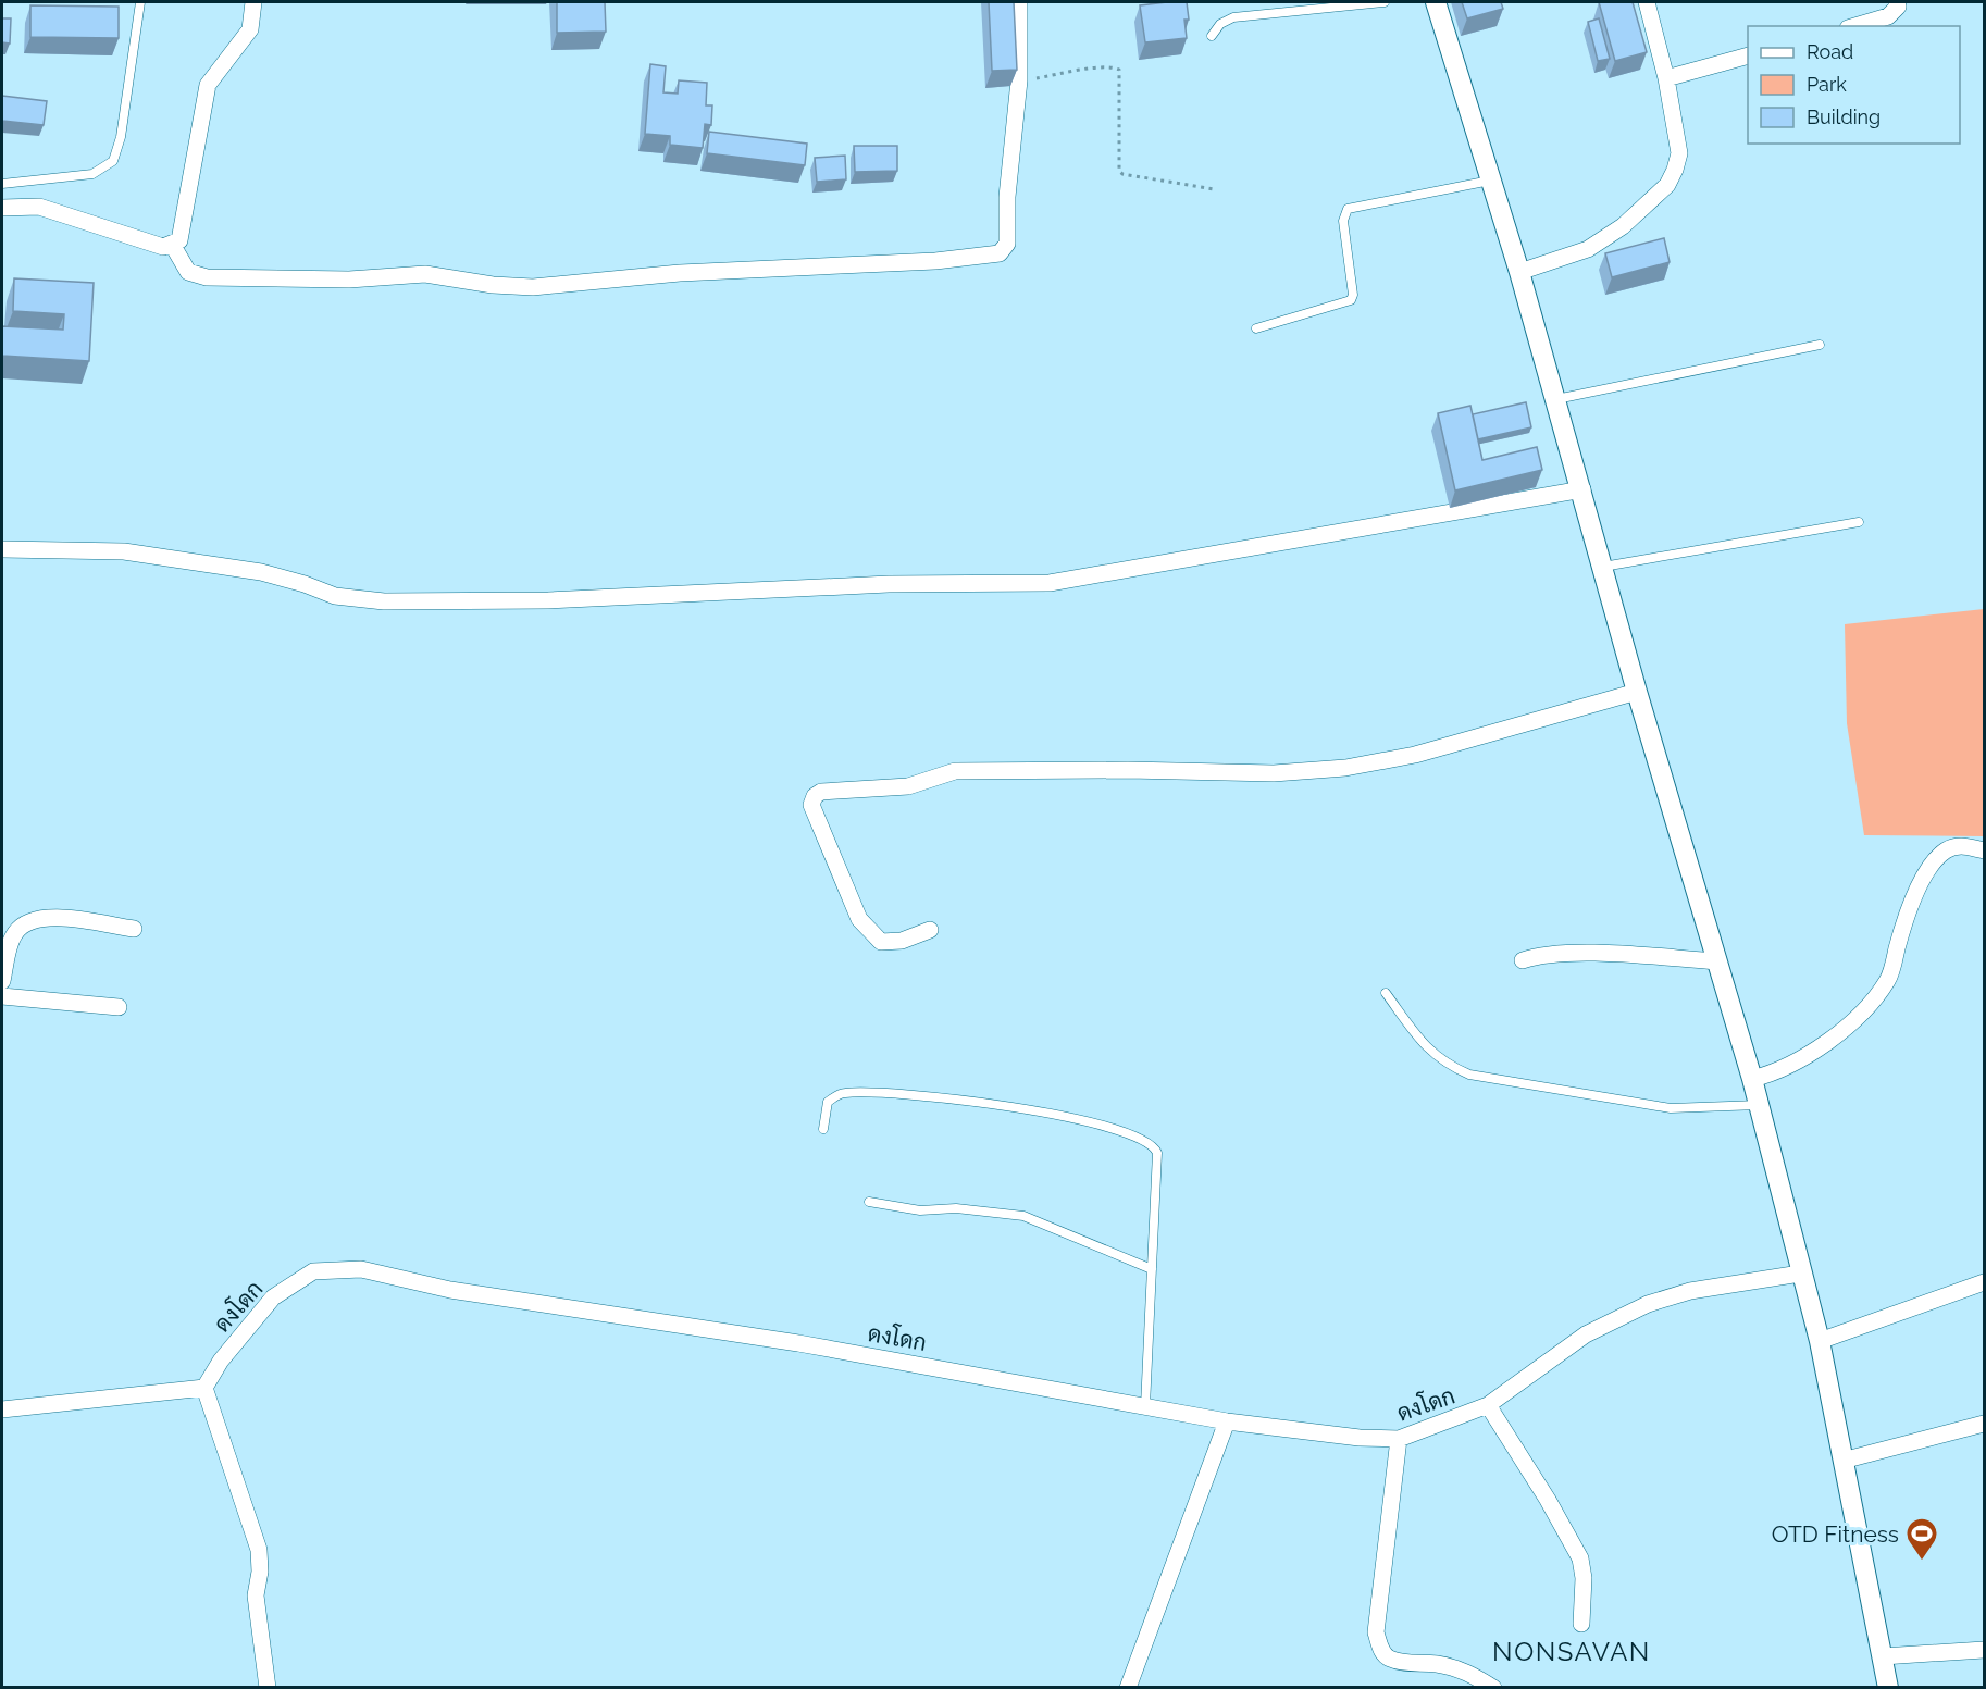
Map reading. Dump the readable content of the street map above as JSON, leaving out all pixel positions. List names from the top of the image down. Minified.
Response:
{"streets":{"street":["ดงโดก"]},"districts":["NONSAVAN"],"places":{"sports":["OTD Fitness"]},"legend":["Road","Park","Building"]}
